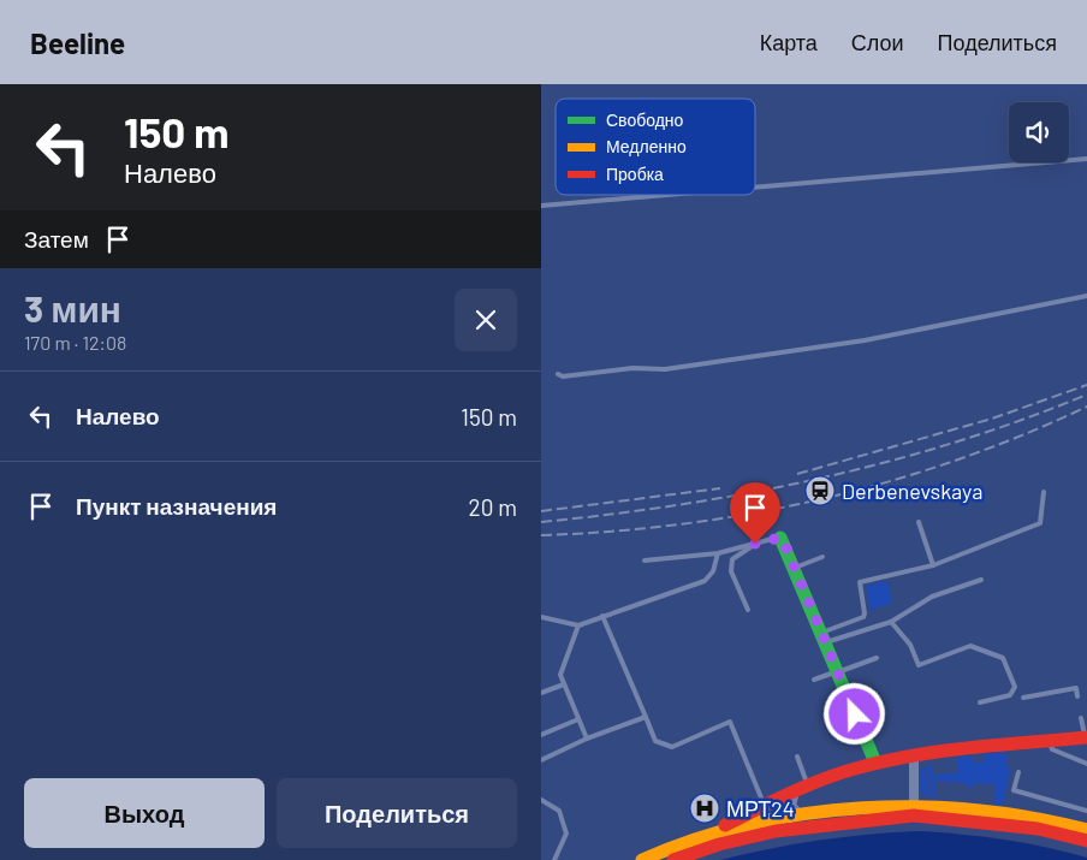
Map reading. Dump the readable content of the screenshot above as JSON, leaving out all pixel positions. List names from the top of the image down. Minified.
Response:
{"places":{"station":["Derbenevskaya"],"hospital":["МРТ24"]},"legend":["Свободно","Медленно","Пробка"],"page":{"header":"Beeline","nav":["Карта","Слои","Поделиться"],"turn":["150 m","Налево"],"then":"Затем","heading":["3 мин","170 m · 12:08"],"list":[{"name":"Налево","value":"150 m"},{"name":"Пункт назначения","value":"20 m"}],"buttons":["Выход","Поделиться"]}}
